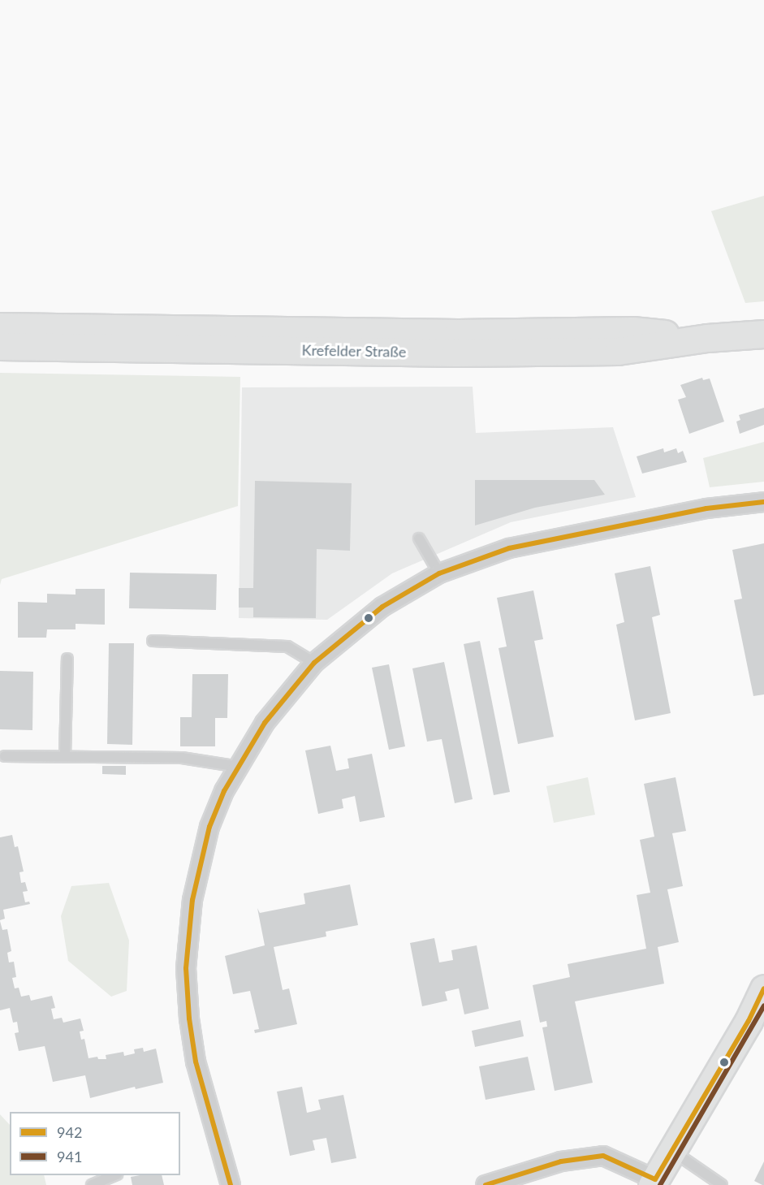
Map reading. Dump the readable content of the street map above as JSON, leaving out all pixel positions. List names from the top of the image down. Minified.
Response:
{"streets":{"main road":["Krefelder Straße"]},"lines":["transit line 942","transit line 941"],"legend":["942","941"]}
